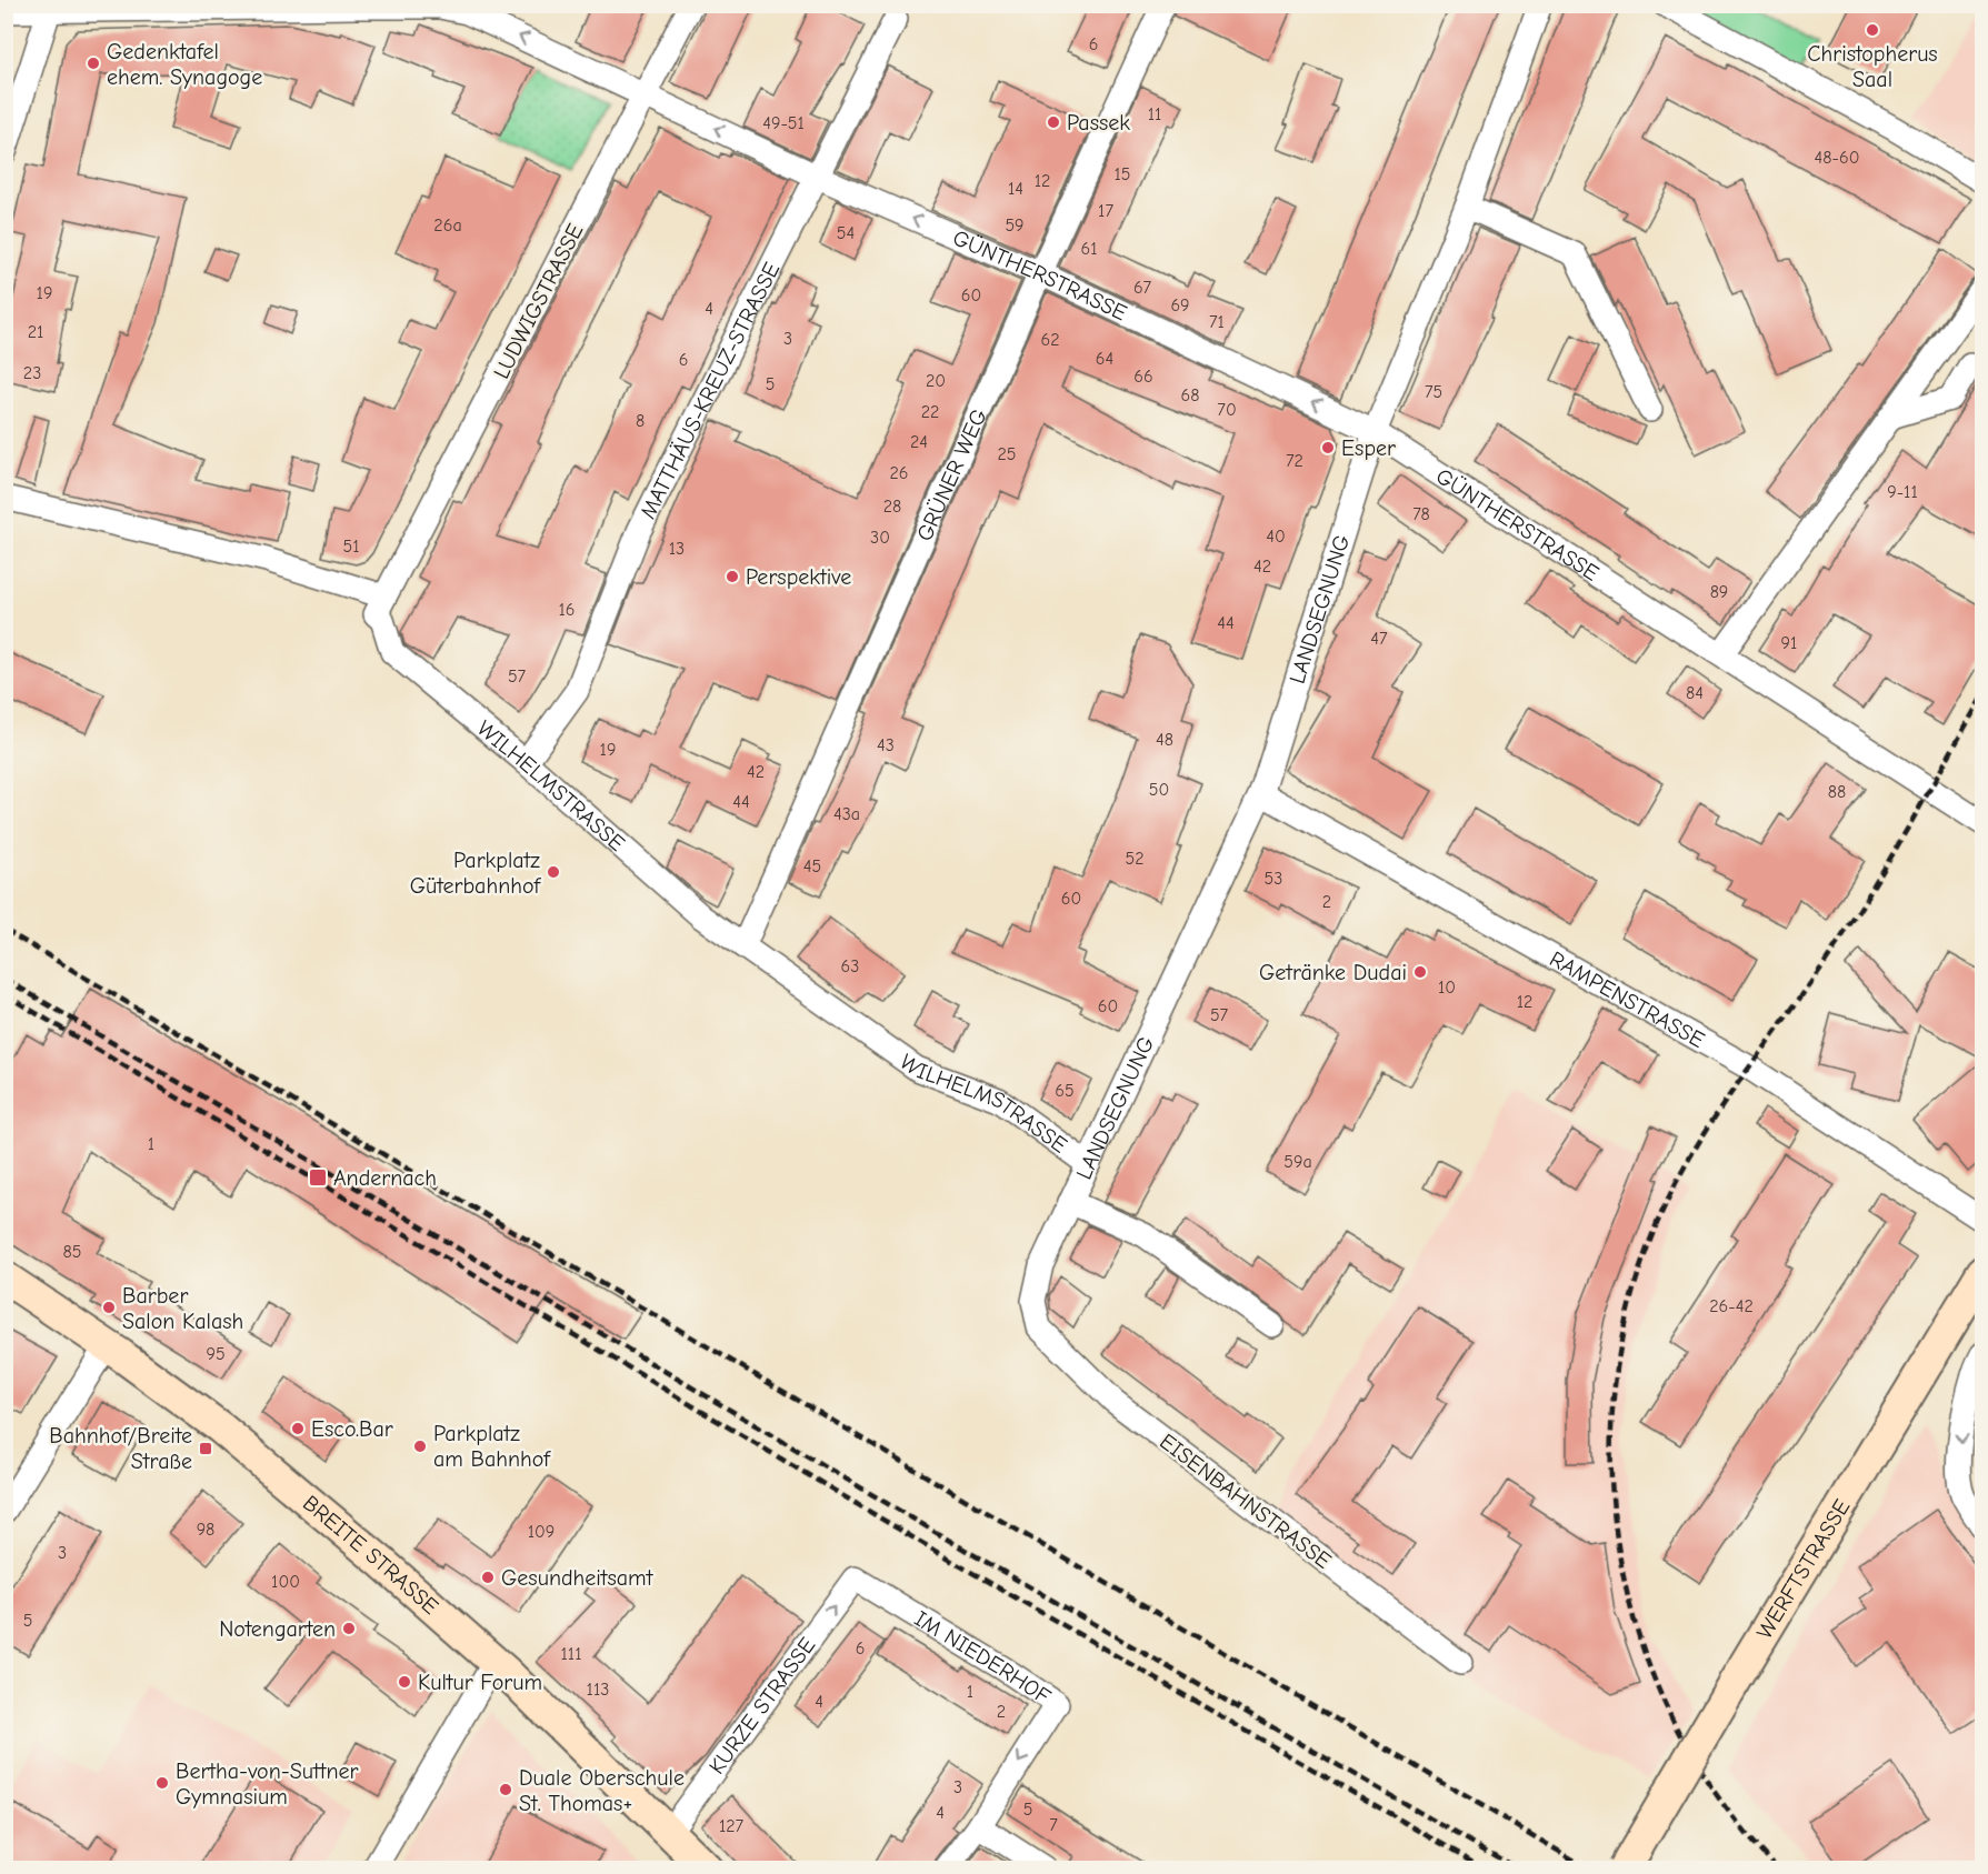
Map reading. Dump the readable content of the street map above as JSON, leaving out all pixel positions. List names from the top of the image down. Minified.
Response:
{"streets":{"street":["GÜNTHERSTRASSE","LUDWIGSTRASSE","MATTHÄUS-KREUZ-STRASSE","GRÜNER WEG","LANDSEGNUNG","WILHELMSTRASSE","RAMPENSTRASSE","EISENBAHNSTRASSE","BREITE STRASSE","WERFTSTRASSE","IM NIEDERHOF","KURZE STRASSE"]},"crossings":[["GÜNTHERSTRASSE","LUDWIGSTRASSE"],["GÜNTHERSTRASSE","MATTHÄUS-KREUZ-STRASSE"],["GÜNTHERSTRASSE","GRÜNER WEG"],["GÜNTHERSTRASSE","LANDSEGNUNG"],["LUDWIGSTRASSE","WILHELMSTRASSE"],["MATTHÄUS-KREUZ-STRASSE","WILHELMSTRASSE"],["GRÜNER WEG","WILHELMSTRASSE"],["LANDSEGNUNG","WILHELMSTRASSE"],["LANDSEGNUNG","RAMPENSTRASSE"],["LANDSEGNUNG","EISENBAHNSTRASSE"],["BREITE STRASSE","KURZE STRASSE"],["IM NIEDERHOF","KURZE STRASSE"]],"one_way":["GÜNTHERSTRASSE","KURZE STRASSE"],"places":{"other":["Christopherus Saal","Gedenktafel ehem. Synagoge","Passek","Esper","Perspektive","Parkplatz Güterbahnhof","Getränke Dudai","Barber Salon Kalash","Esco.Bar","Parkplatz am Bahnhof","Gesundheitsamt","Notengarten","Kultur Forum","Bertha-von-Suttner Gymnasium","Duale Oberschule St. Thomas+"],"transit":["Andernach","Bahnhof/Breite Straße"]},"house_numbers":["6","11","49-51","48-60","15","12","14","17","26a","59","54","61","67","19","60","69","4","71","21","3","62","64","6","23","66","20","5","75","68","70","22","8","24","25","72","26","9-11","28","78","40","30","51","13","42","89","16","44","47","91","57","84","48","43","19","42","50","88","44","43a","52","45","53","60","2","63","10","12","60","57","65","1","59a","85","26-42","95","98","109","3","100","5","6","111","113","1","4","2","3","5","4","7","127"]}
